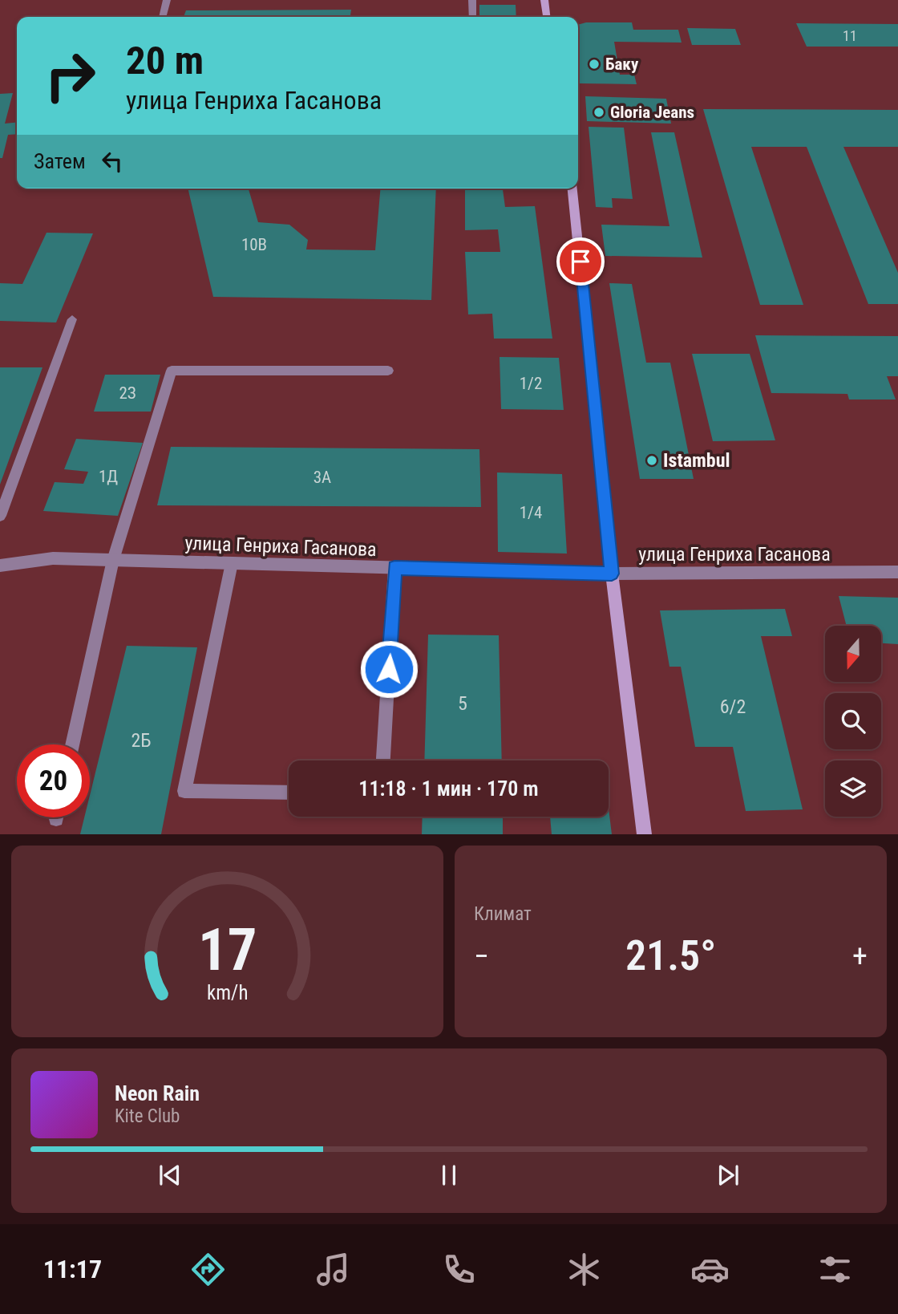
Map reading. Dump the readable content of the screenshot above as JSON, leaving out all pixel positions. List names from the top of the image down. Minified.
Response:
{"streets":{"street":["улица Генриха Гасанова"]},"places":["Баку","Gloria Jeans","Istambul"],"house_numbers":["11","10В","1/2","2З","1Д","3А","1/4","5","6/2","2Б"],"north":"bottom","page":{"turn":["20 m","улица Генриха Гасанова"],"then":"Затем","limit":"20","trip":"11:18 · 1 мин · 170 m","tile":"Климат","heat":["−","21.5°","+"],"song":["Neon Rain","Kite Club"],"tabs":"11:17","gauge":["17","km/h"]}}
